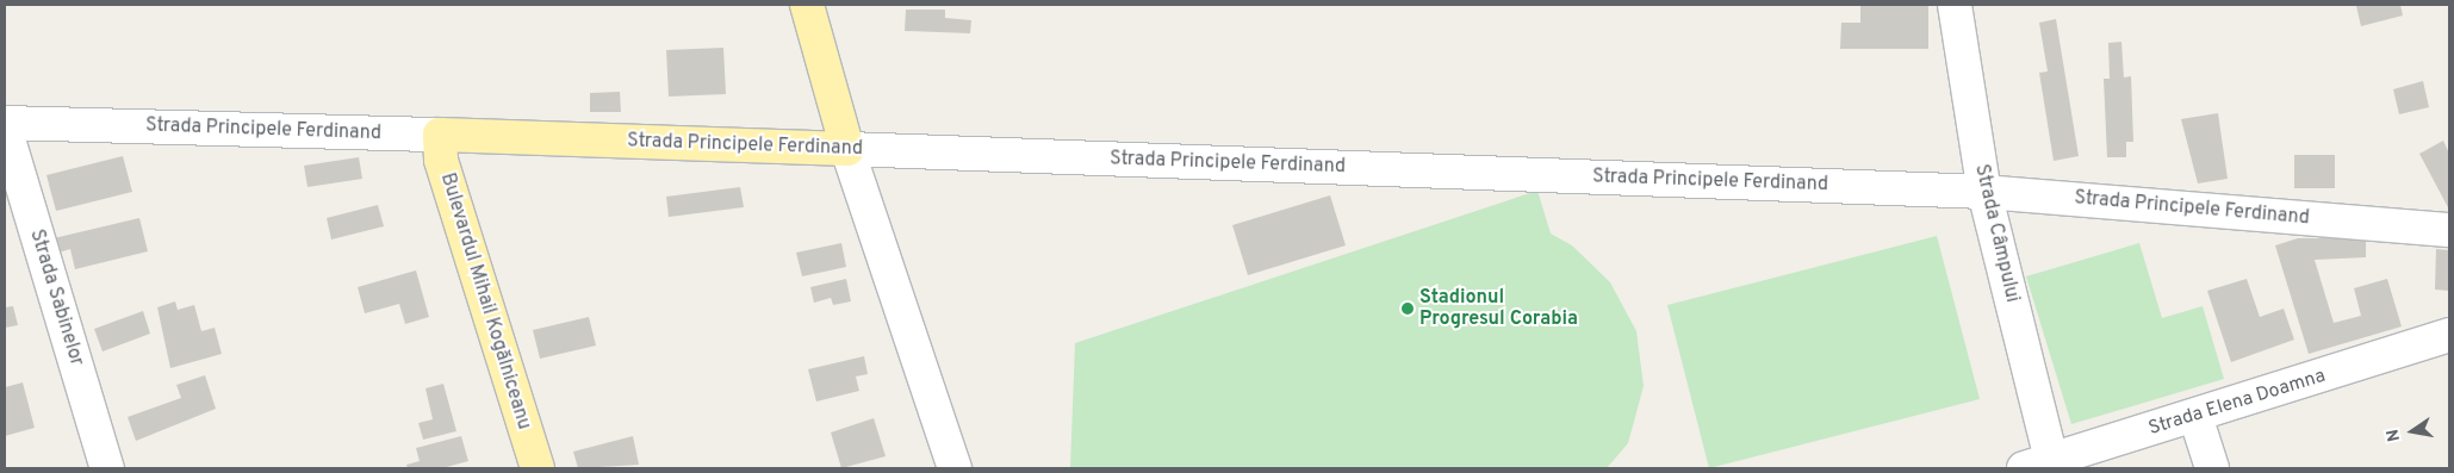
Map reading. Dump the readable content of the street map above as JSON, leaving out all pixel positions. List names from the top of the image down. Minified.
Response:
{"streets":{"main road":["Strada Principele Ferdinand","Bulevardul Mihail Kogălniceanu"],"street":["Strada Câmpului","Strada Sabinelor","Strada Elena Doamna"]},"crossings":[["Strada Principele Ferdinand","Strada Câmpului"],["Strada Principele Ferdinand","Strada Sabinelor"],["Strada Principele Ferdinand","Bulevardul Mihail Kogălniceanu"],["Strada Câmpului","Strada Elena Doamna"]],"places":["Stadionul Progresul Corabia"],"north":"left"}
